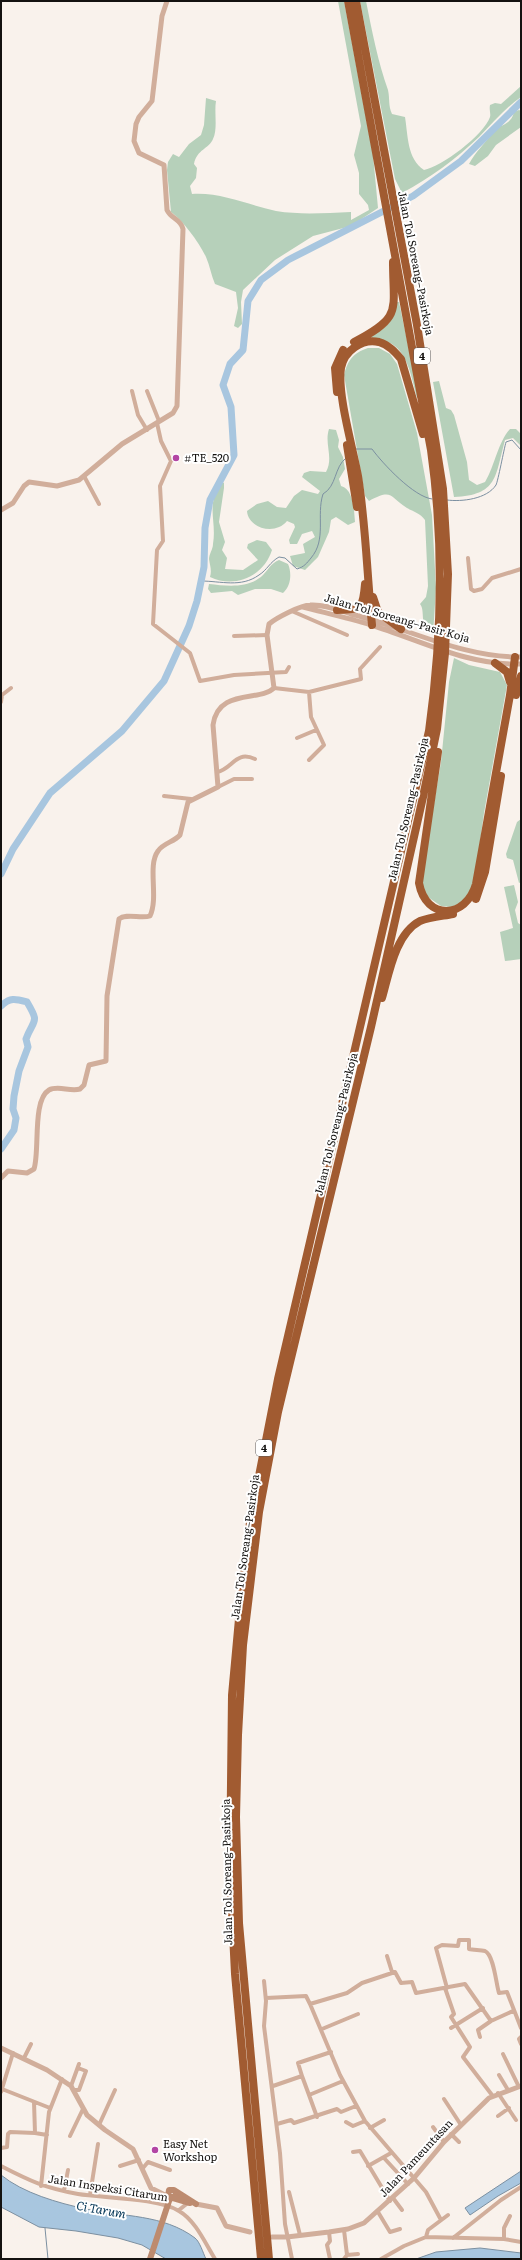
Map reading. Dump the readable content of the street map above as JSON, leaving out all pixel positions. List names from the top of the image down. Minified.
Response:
{"streets":{"highway":["Jalan Tol Soreang–Pasirkoja","4"],"street":["Jalan Tol Soreang–Pasir Koja","Jalan Pameuntasan","Jalan Inspeksi Citarum"]},"water":["Ci Tarum"],"places":["#TE_520","Easy Net Workshop"]}
